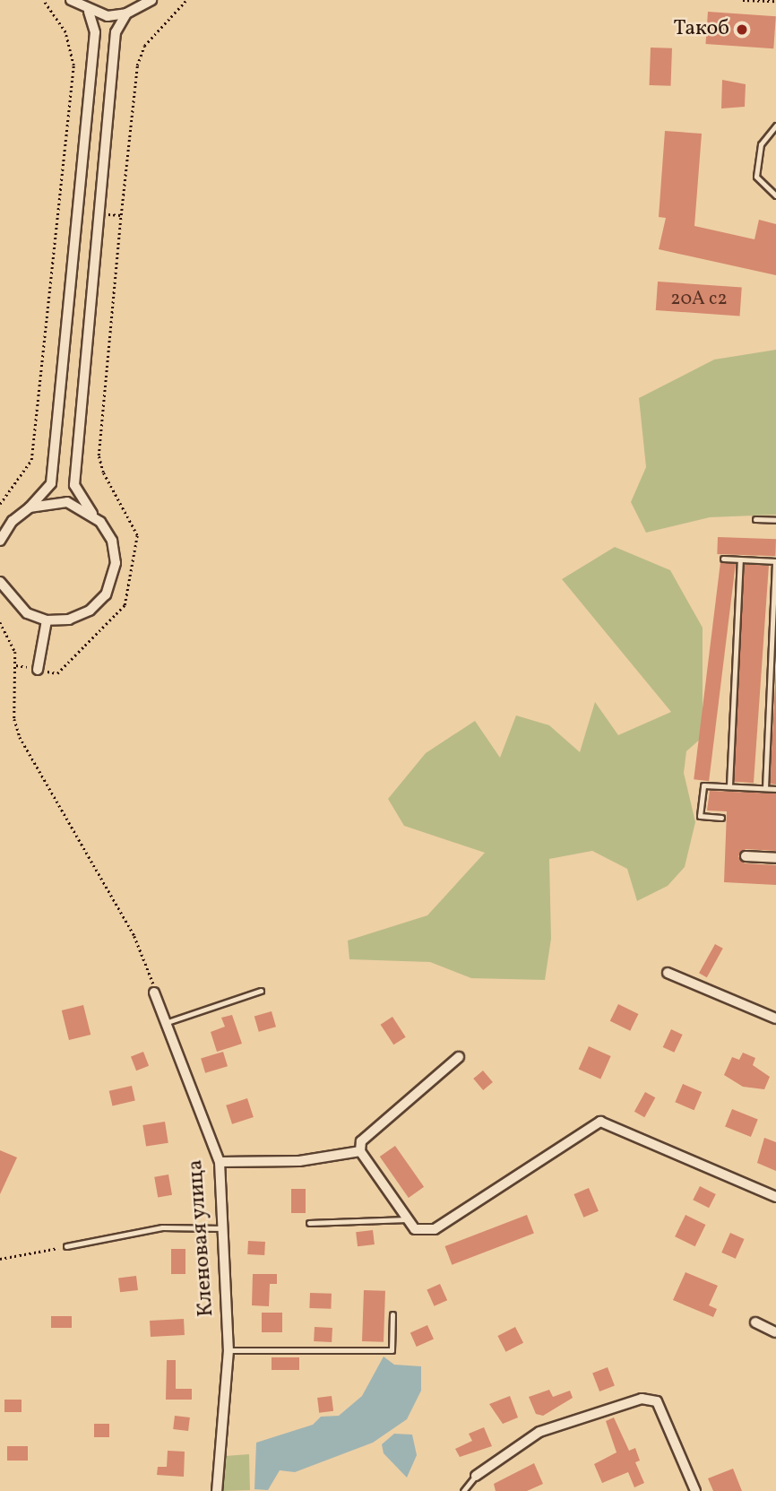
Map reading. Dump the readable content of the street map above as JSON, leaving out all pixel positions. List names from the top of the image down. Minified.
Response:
{"streets":{"street":["Кленовая улица"]},"places":["Такоб"],"house_numbers":["20А с2"]}
